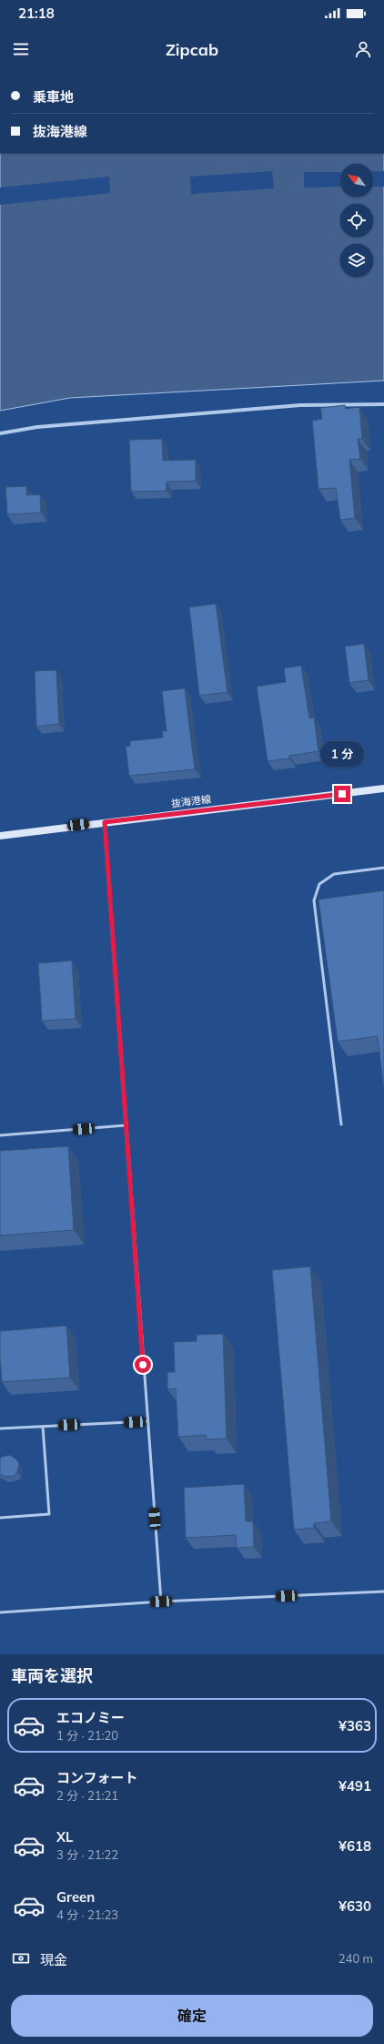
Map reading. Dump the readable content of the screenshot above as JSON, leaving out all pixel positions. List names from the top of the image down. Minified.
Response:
{"streets":{"main road":["抜海港線"]},"north":"top left","page":{"status":"21:18","header":"Zipcab","banner":["乗車地","抜海港線"],"bubble":"1 分","heading":"車両を選択","list":[{"name":"エコノミー","note":"1 分 · 21:20","value":"¥363"},{"name":"コンフォート","note":"2 分 · 21:21","value":"¥491"},{"name":"XL","note":"3 分 · 21:22","value":"¥618"},{"name":"Green","note":"4 分 · 21:23","value":"¥630"}],"pay":["現金","240 m"],"buttons":"確定"}}
